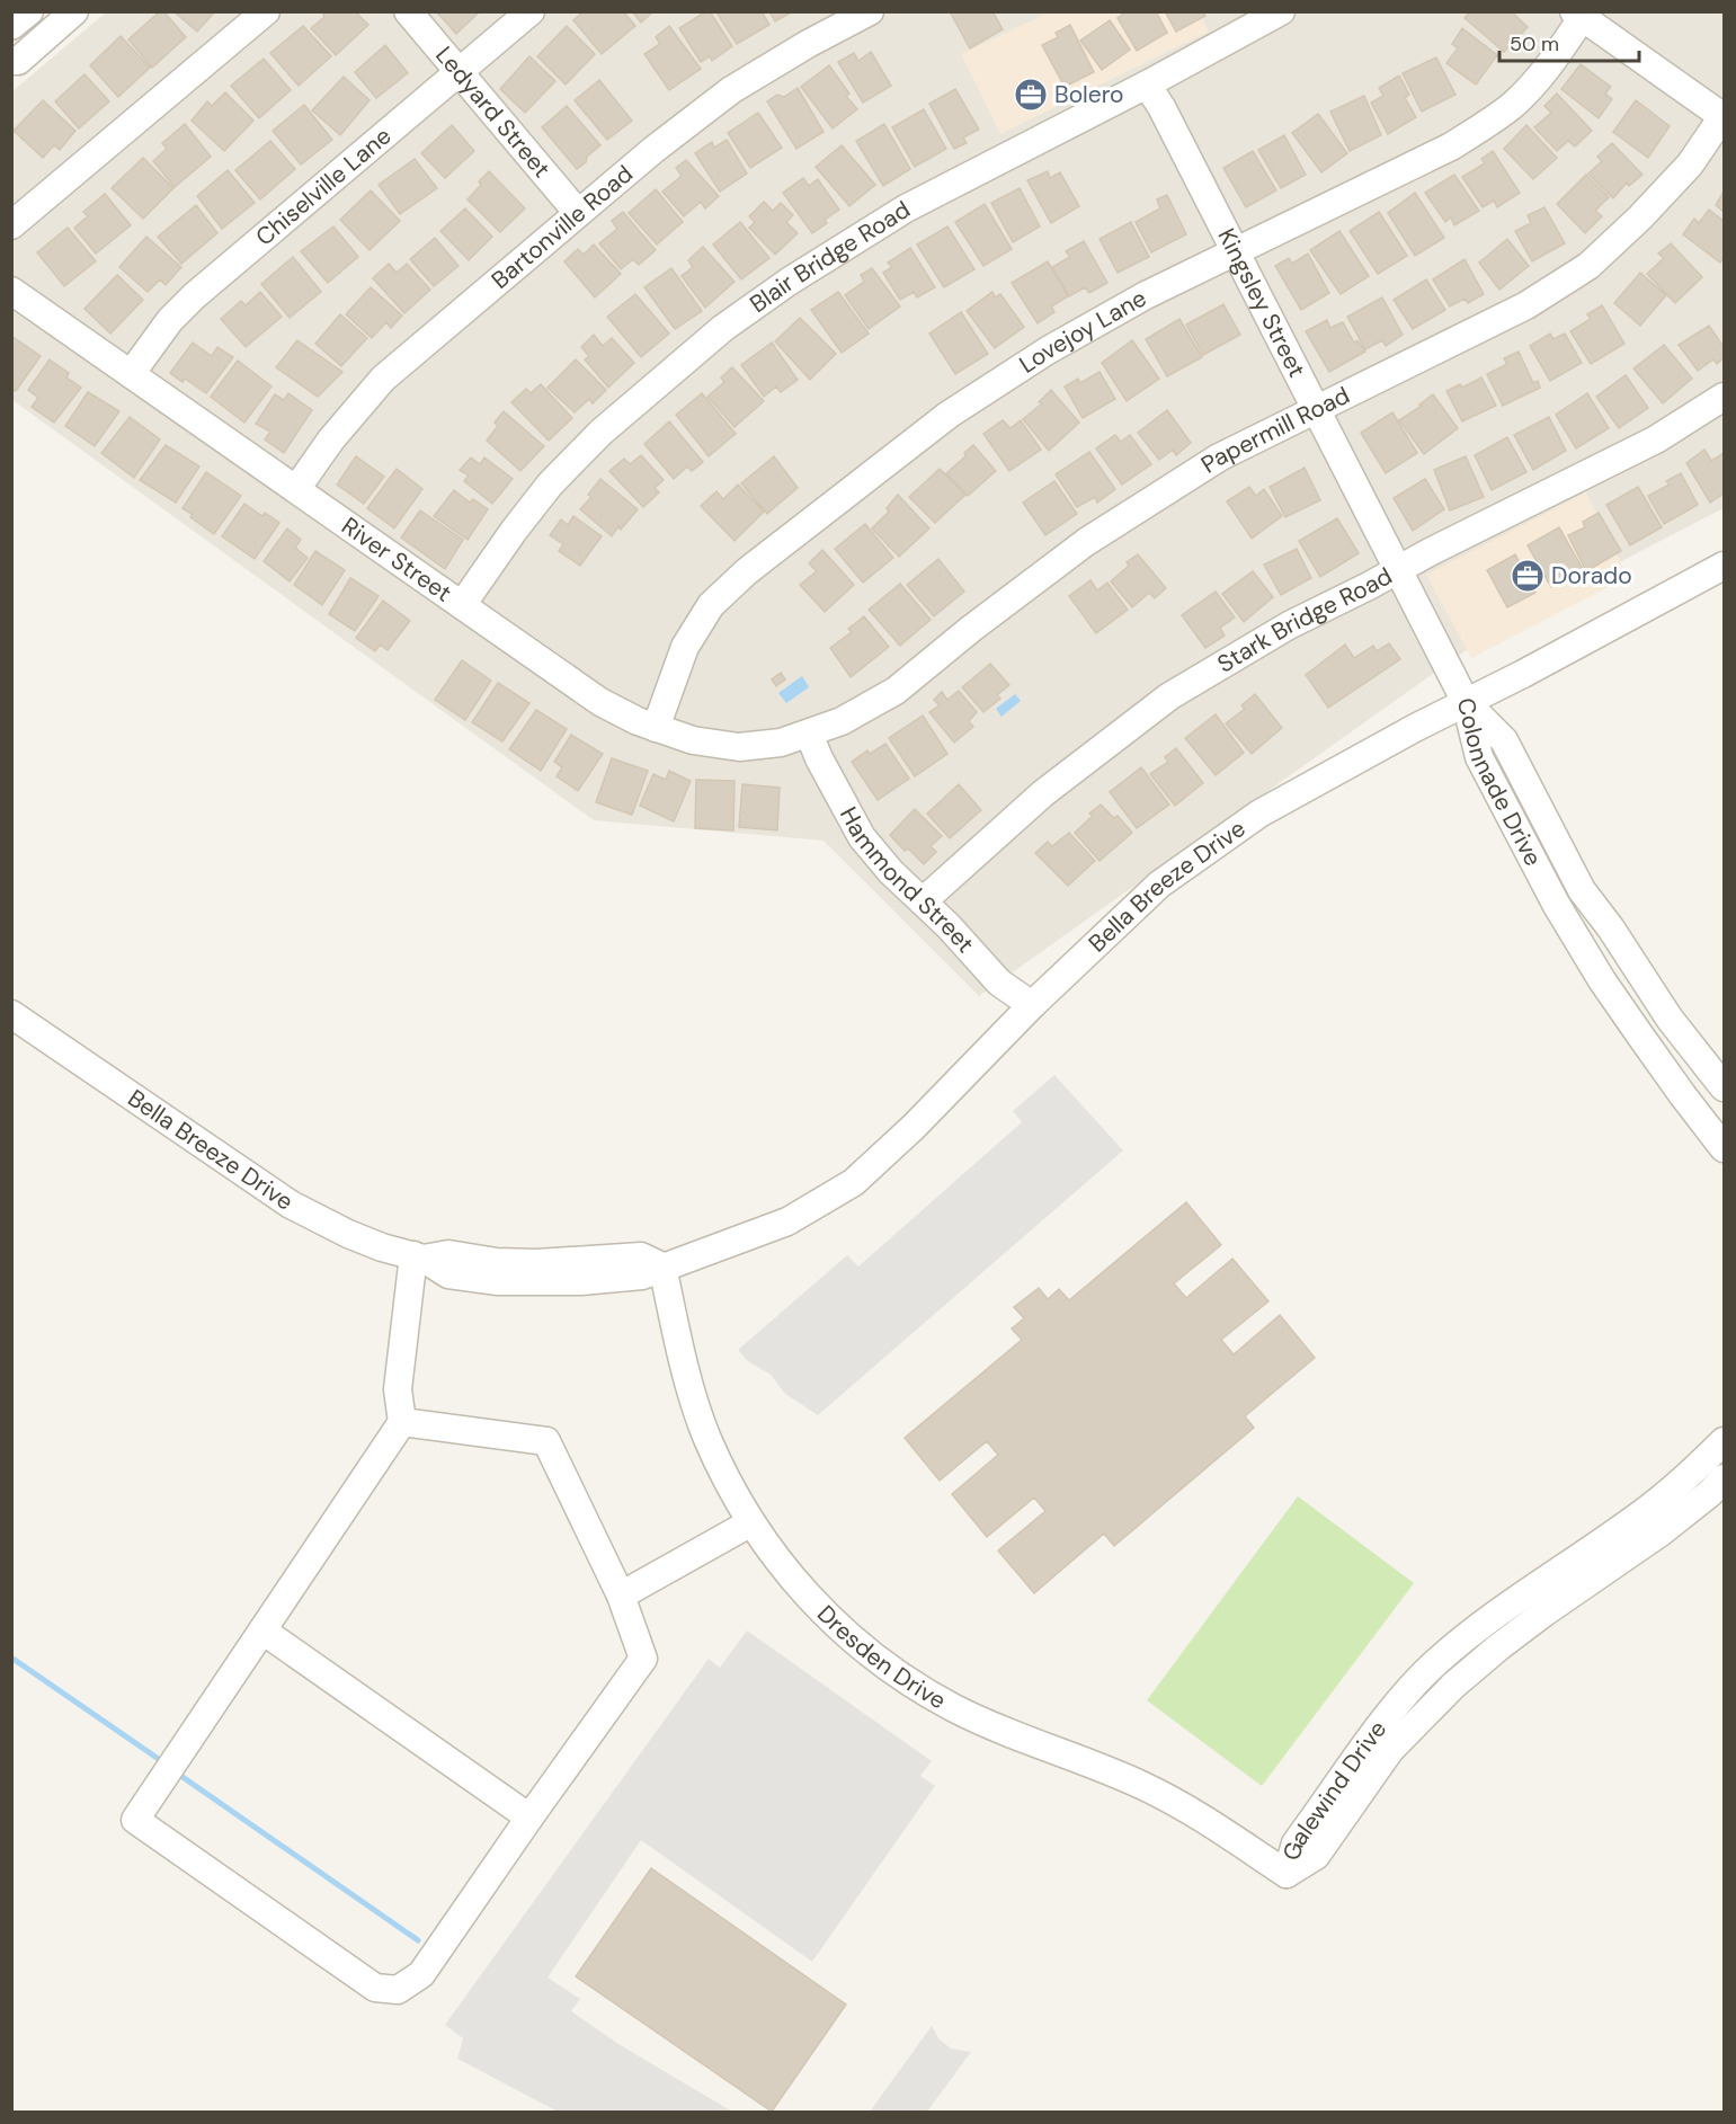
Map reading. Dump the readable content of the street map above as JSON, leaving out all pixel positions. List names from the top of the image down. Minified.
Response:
{"streets":{"street":["Ledyard Street","Chiselville Lane","Bartonville Road","Blair Bridge Road","Kingsley Street","Lovejoy Lane","Papermill Road","River Street","Stark Bridge Road","Colonnade Drive","Hammond Street","Bella Breeze Drive","Dresden Drive","Galewind Drive"]},"crossings":[["Ledyard Street","Chiselville Lane"],["Ledyard Street","Bartonville Road"],["Chiselville Lane","River Street"],["Bartonville Road","River Street"],["Blair Bridge Road","Kingsley Street"],["Blair Bridge Road","River Street"],["Kingsley Street","Lovejoy Lane"],["Kingsley Street","Papermill Road"],["Kingsley Street","Stark Bridge Road"],["Kingsley Street","Colonnade Drive"],["Kingsley Street","Bella Breeze Drive"],["Lovejoy Lane","River Street"],["Papermill Road","River Street"],["Papermill Road","Hammond Street"],["River Street","Hammond Street"],["Stark Bridge Road","Hammond Street"],["Colonnade Drive","Bella Breeze Drive"],["Hammond Street","Bella Breeze Drive"],["Bella Breeze Drive","Dresden Drive"],["Dresden Drive","Galewind Drive"]],"places":{"office":["Bolero","Dorado"]},"scale_bar":"50 m"}
